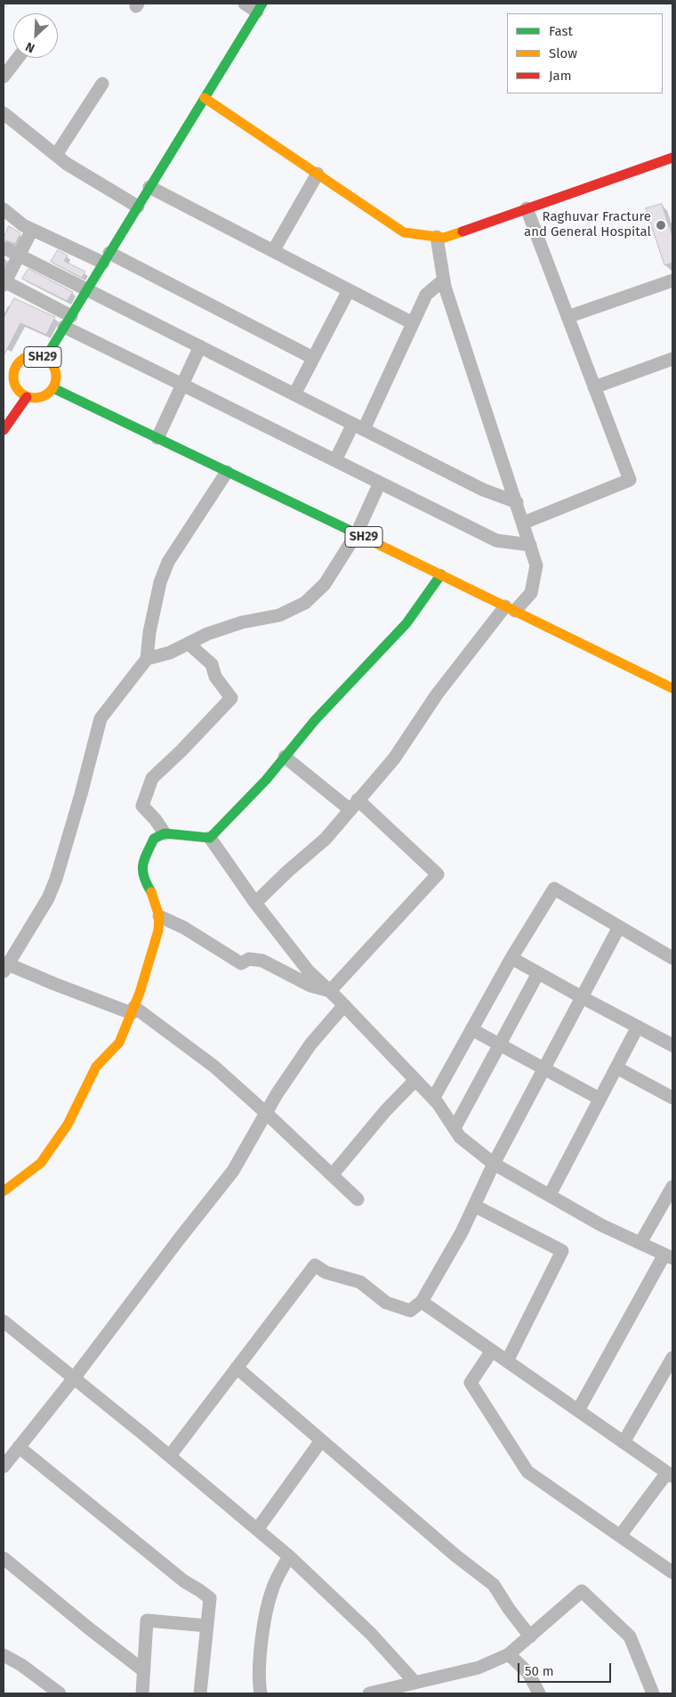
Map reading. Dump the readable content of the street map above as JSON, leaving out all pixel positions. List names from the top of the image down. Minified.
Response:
{"streets":{"street":["SH29"]},"places":["Raghuvar Fracture and General Hospital"],"legend":["Fast","Slow","Jam"],"scale_bar":"50 m","north":"bottom left"}
